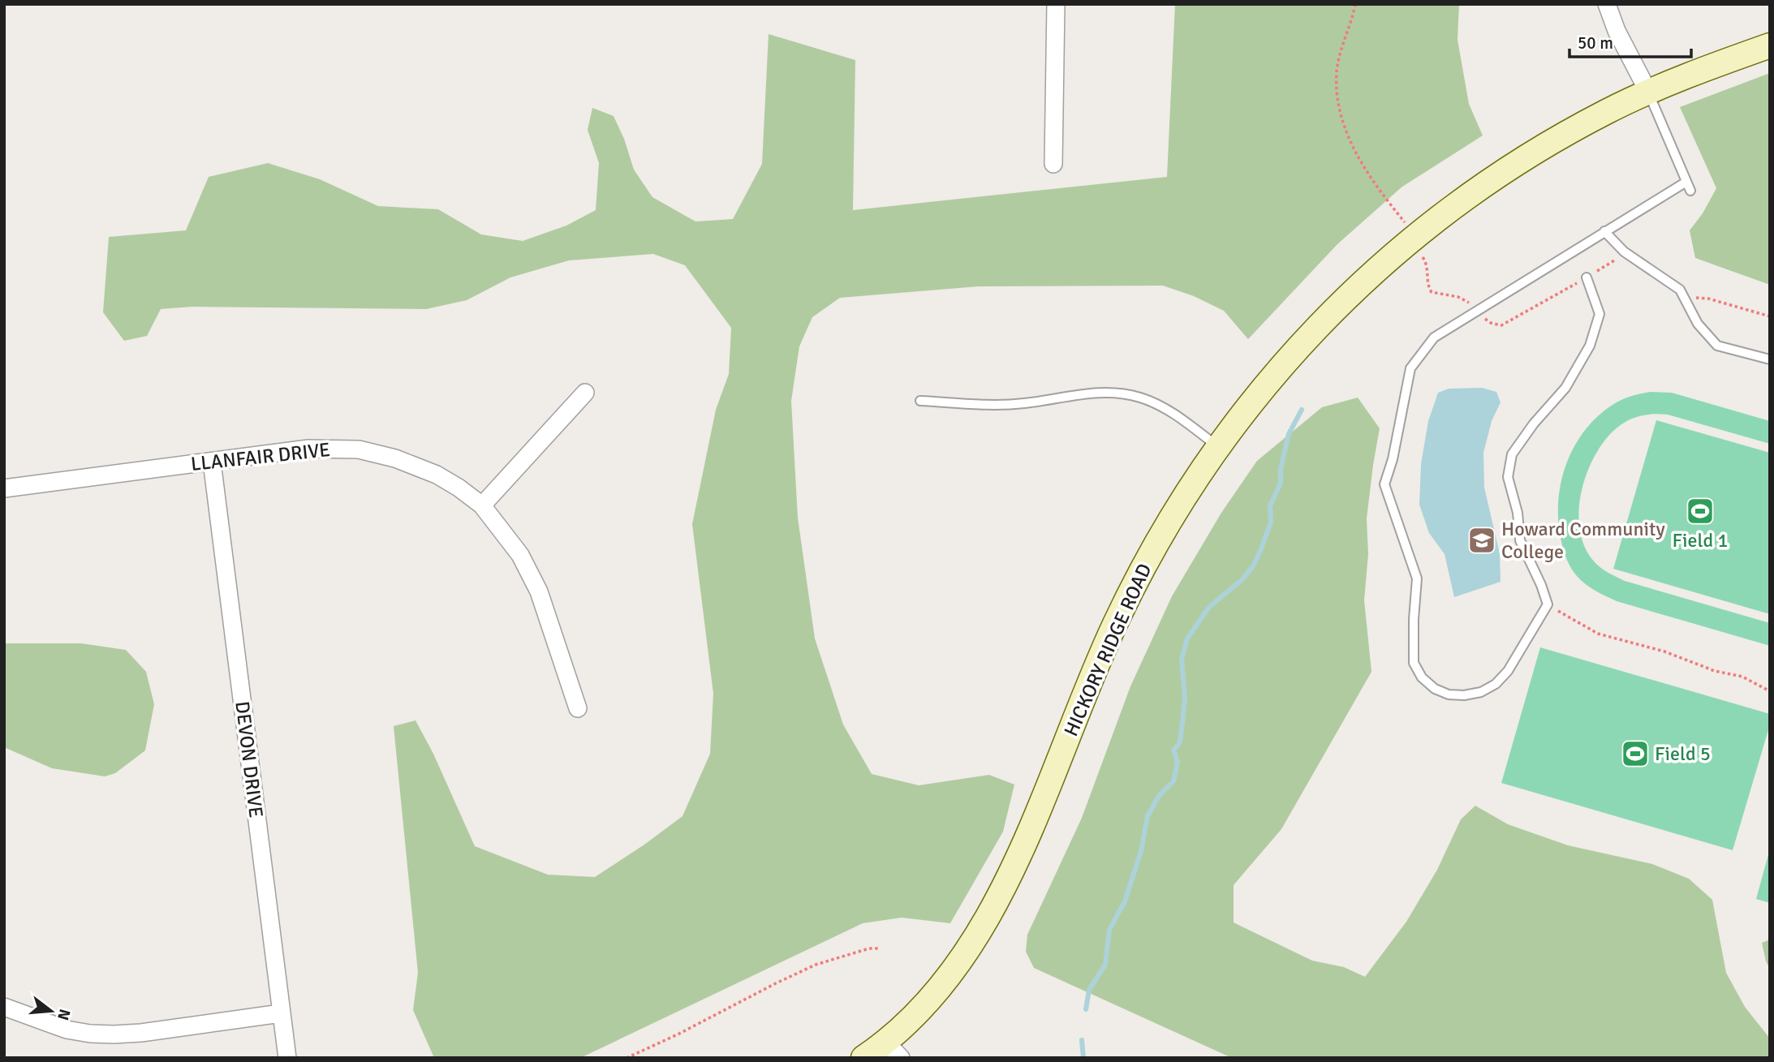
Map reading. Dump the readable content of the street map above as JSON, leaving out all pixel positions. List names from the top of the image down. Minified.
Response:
{"streets":{"street":["LLANFAIR DRIVE","HICKORY RIDGE ROAD","DEVON DRIVE"]},"crossings":[["LLANFAIR DRIVE","DEVON DRIVE"]],"places":{"sports":["Field 1","Field 5"],"school or university":["Howard Community College"]},"scale_bar":"50 m","north":"right"}
